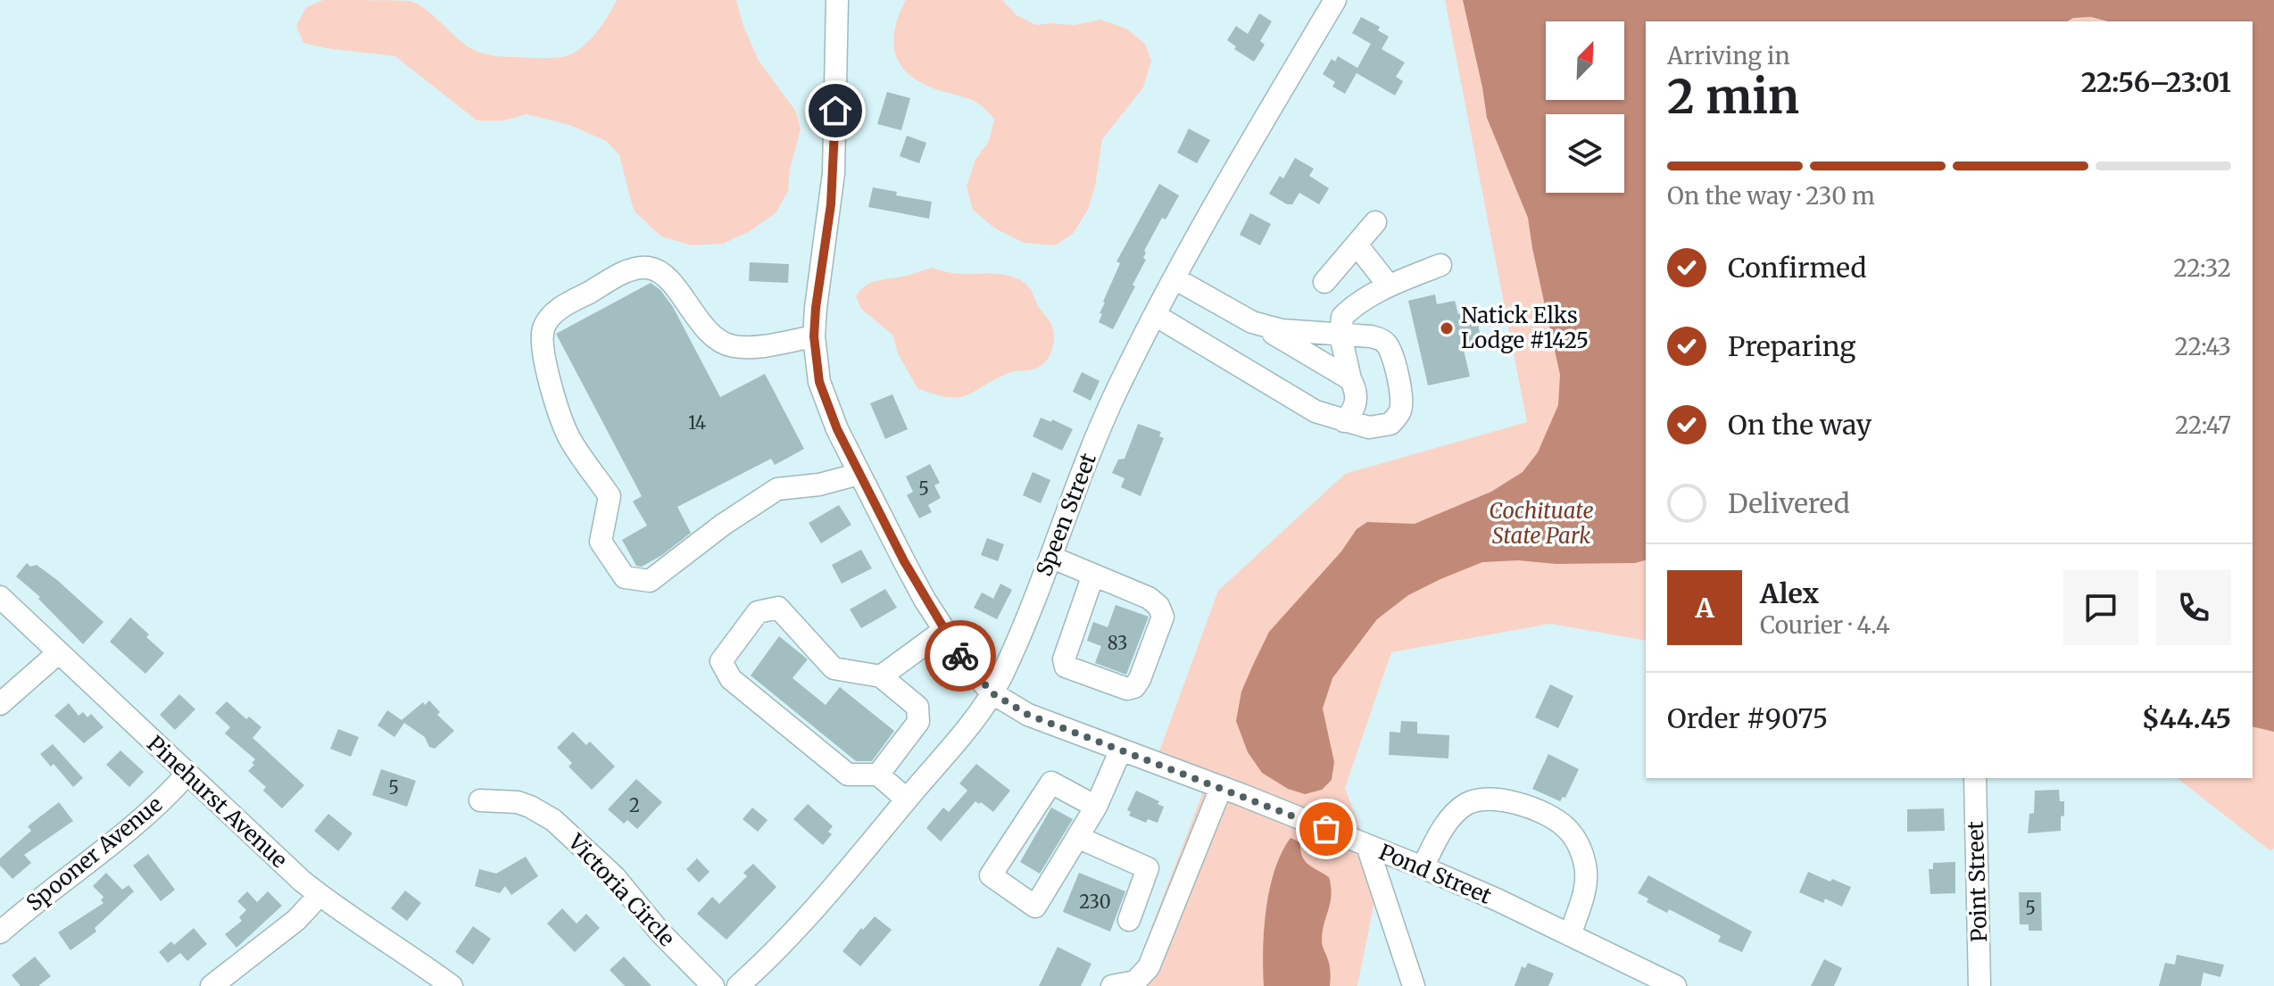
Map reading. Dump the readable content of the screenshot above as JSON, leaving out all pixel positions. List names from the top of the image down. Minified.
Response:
{"streets":{"street":["Speen Street","Pinehurst Avenue","Spooner Avenue","Pond Street","Point Street","Victoria Circle"]},"crossings":[["Speen Street","Pond Street"],["Pinehurst Avenue","Spooner Avenue"]],"parks":["Cochituate State Park"],"places":["Natick Elks Lodge #1425"],"house_numbers":["14","5","83","5","2","230","5"],"north":"top right","page":{"heading":["2 min","Arriving in","22:56–23:01"],"panel":["Alex","Courier · 4.4","Order #9075","$44.45"],"bar":"On the way · 230 m","list":[["Confirmed","22:32"],["Preparing","22:43"],["On the way","22:47"],"Delivered"],"round":"A"}}
